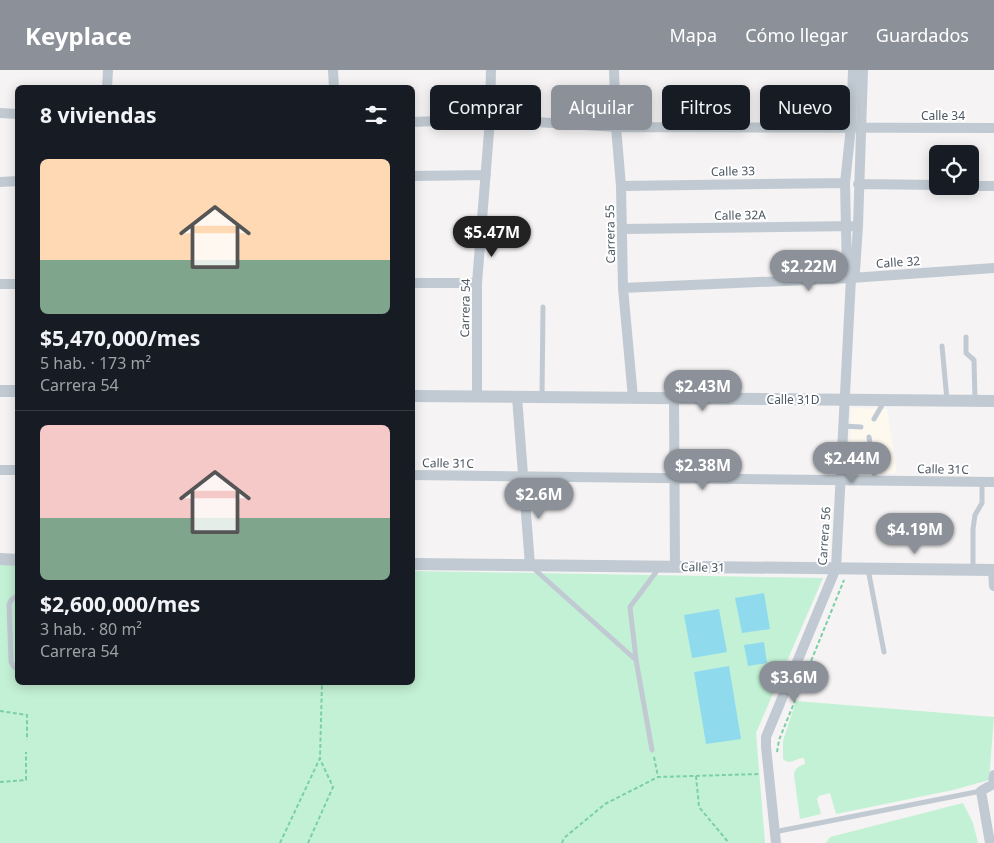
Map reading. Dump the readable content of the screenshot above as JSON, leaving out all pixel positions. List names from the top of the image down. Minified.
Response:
{"streets":{"street":["Calle 34","Calle 33","Calle 32A","Carrera 55","Calle 32","Carrera 54","Calle 31D","Calle 31C","Carrera 56","Calle 31"]},"crossings":[["Calle 34","Carrera 56"],["Calle 33","Carrera 55"],["Calle 33","Carrera 56"],["Calle 32A","Carrera 55"],["Calle 32A","Carrera 56"],["Carrera 55","Calle 32"],["Carrera 55","Calle 31D"],["Calle 32","Carrera 56"],["Carrera 54","Calle 31D"],["Calle 31D","Carrera 56"],["Calle 31C","Carrera 56"],["Carrera 56","Calle 31"]],"page":{"header":"Keyplace","nav":["Mapa","Cómo llegar","Guardados"],"chip":["Comprar","Alquilar","Filtros","Nuevo"],"heading":"8 viviendas","list":[{"name":"$5,470,000/mes","note":"5 hab. · 173 m² · Carrera 54"},{"name":"$2,600,000/mes","note":"3 hab. · 80 m² · Carrera 54"}],"price":["$5.47M","$2.22M","$2.43M","$2.44M","$2.38M","$2.6M","$4.19M","$3.6M"]}}
